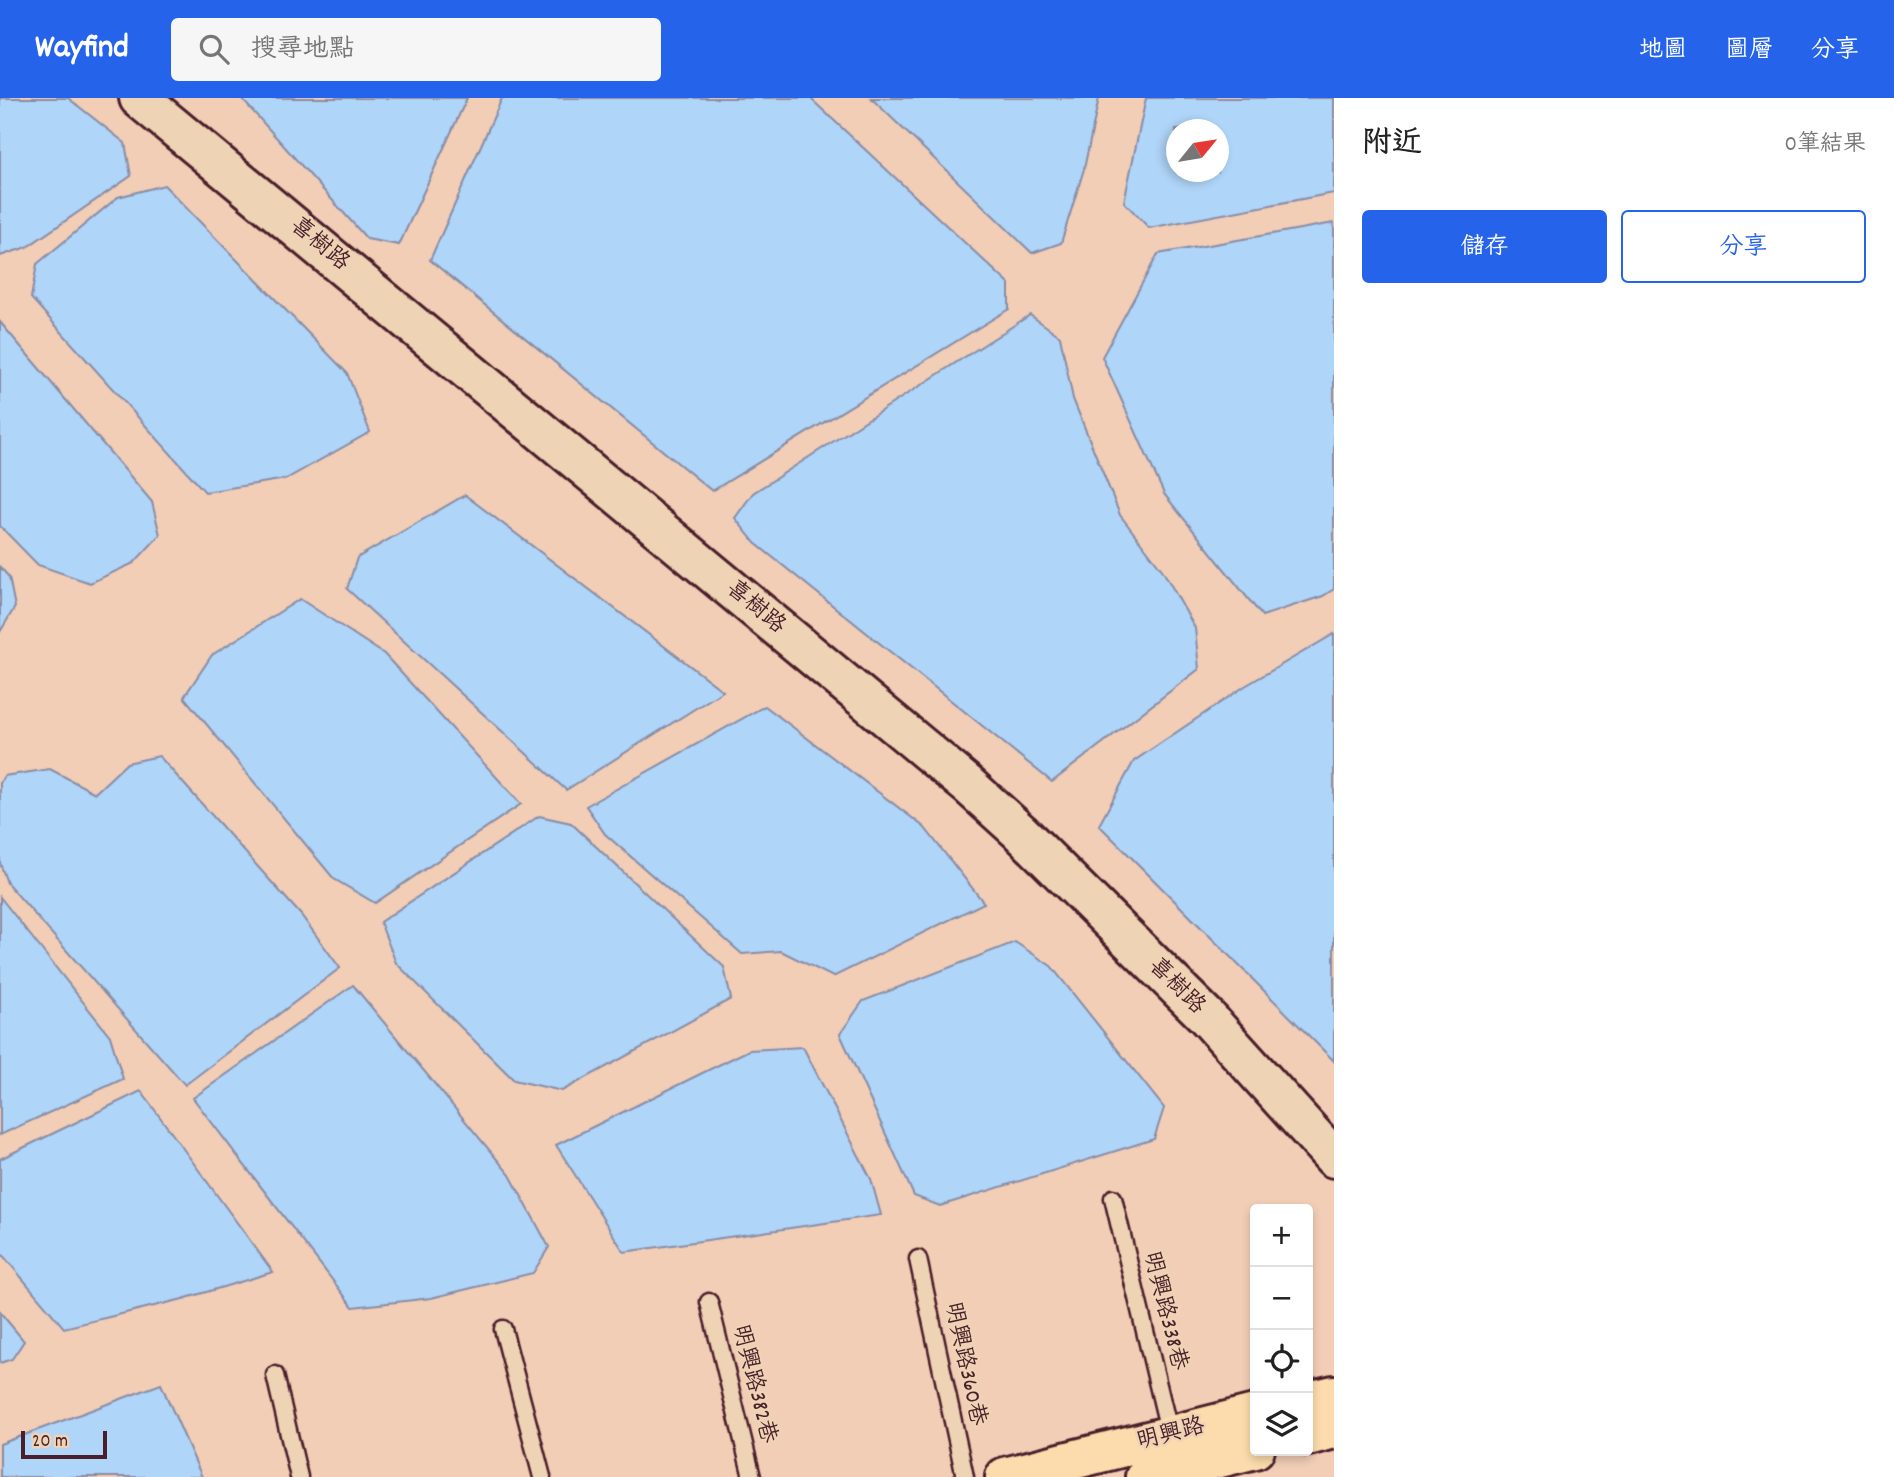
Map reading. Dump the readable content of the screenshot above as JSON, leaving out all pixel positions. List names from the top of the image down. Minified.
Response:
{"streets":{"main road":["明興路"],"street":["喜樹路"],"lane":["明興路338巷","明興路360巷","明興路382巷"]},"crossings":[["明興路338巷","明興路"]],"scale_bar":"20 m","north":"top right","page":{"header":"Wayfind","search":"搜尋地點","nav":["地圖","圖層","分享"],"heading":["附近","0筆結果"],"buttons":["儲存","分享"],"map_buttons":["+","−"],"scale":"20 m"}}
